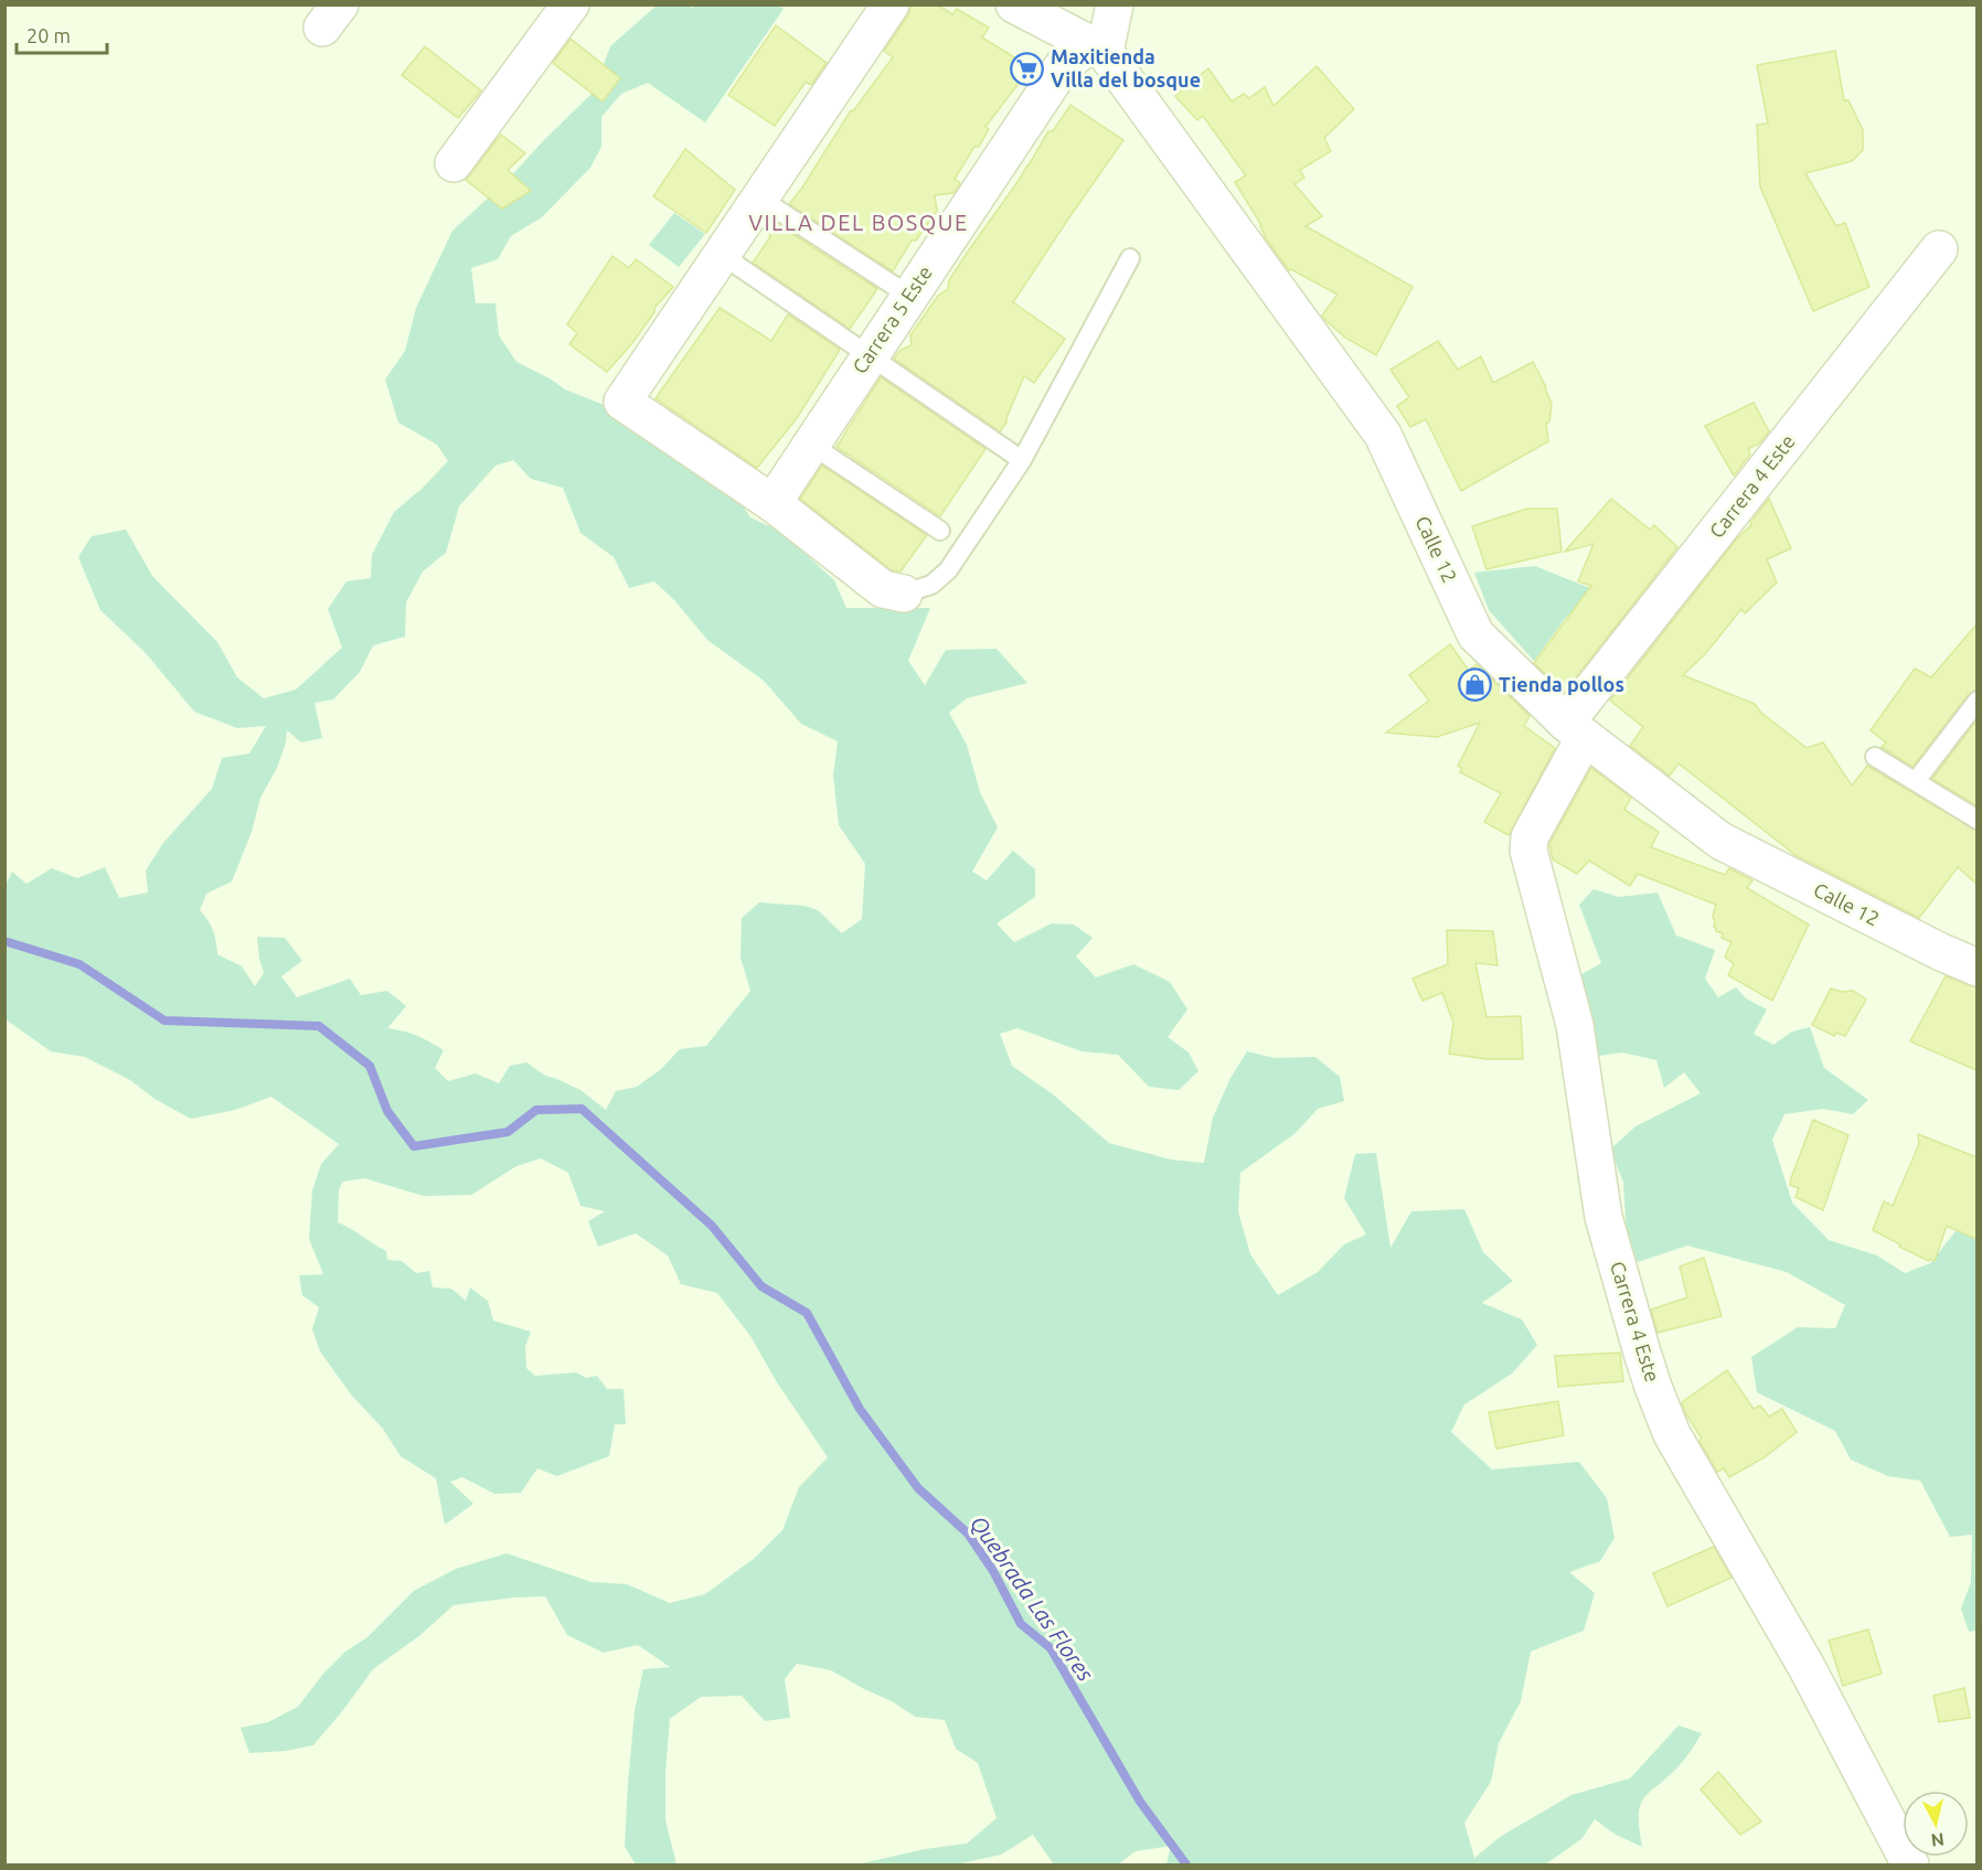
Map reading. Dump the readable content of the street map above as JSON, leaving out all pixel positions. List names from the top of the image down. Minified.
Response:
{"streets":{"street":["Carrera 5 Este","Carrera 4 Este","Calle 12"]},"crossings":[["Carrera 5 Este","Calle 12"],["Carrera 4 Este","Calle 12"]],"districts":["VILLA DEL BOSQUE"],"water":["Quebrada Las Flores"],"places":{"supermarket":["Maxitienda Villa del bosque"],"shop":["Tienda pollos"]},"scale_bar":"20 m","north":"bottom"}
